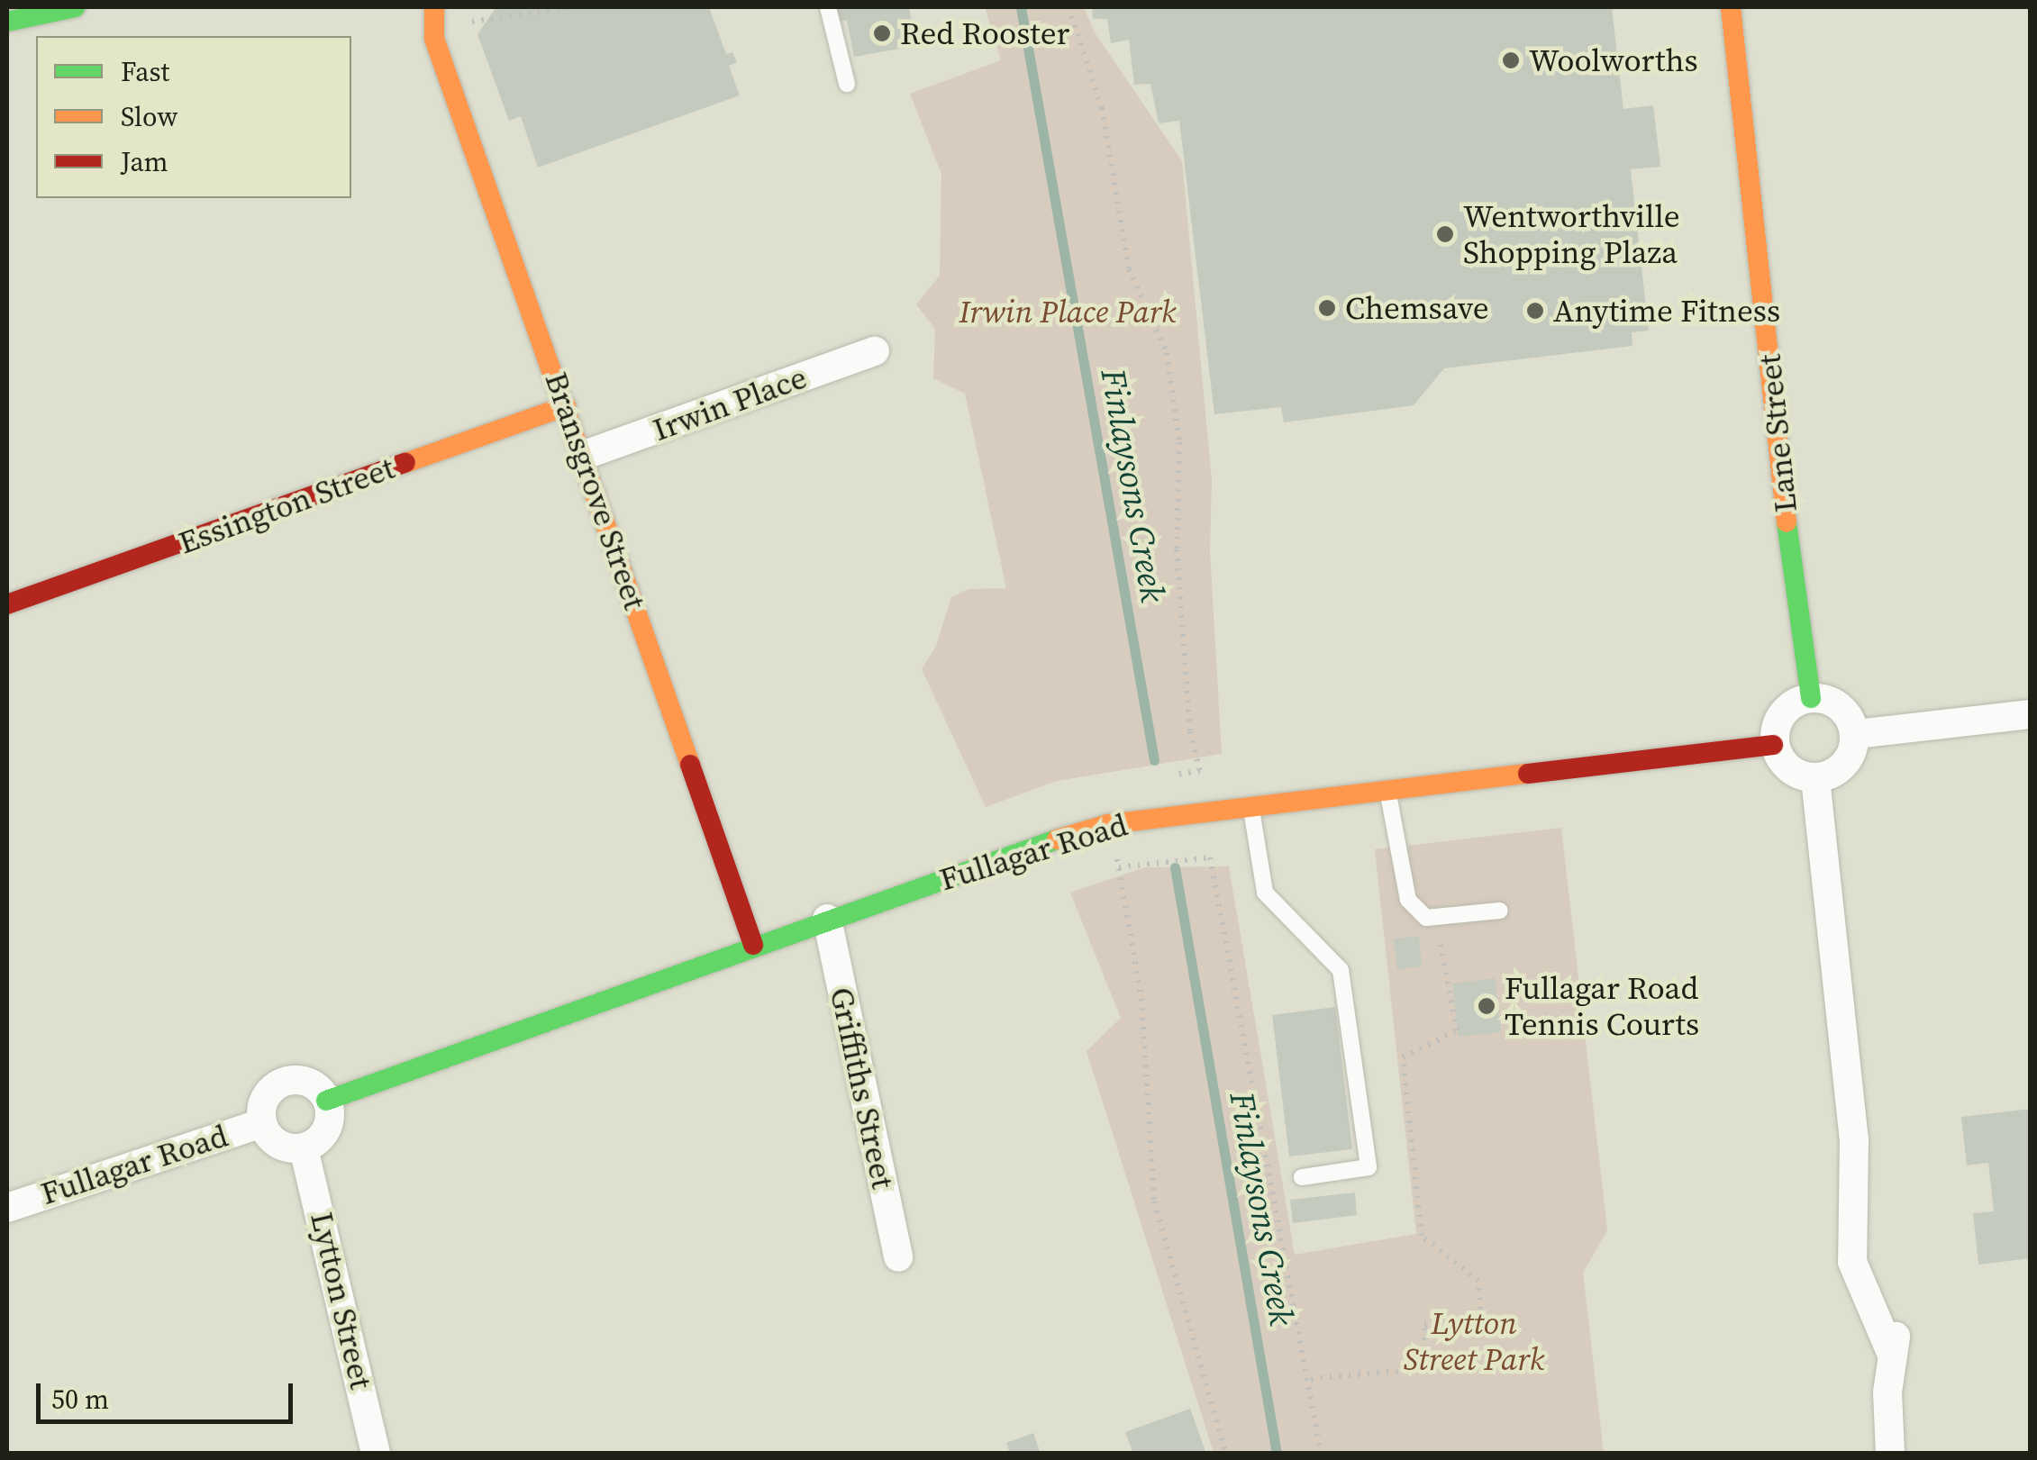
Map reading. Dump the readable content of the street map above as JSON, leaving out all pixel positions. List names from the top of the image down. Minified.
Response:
{"streets":{"main road":["Lane Street","Bransgrove Street","Essington Street","Fullagar Road"],"street":["Irwin Place","Griffiths Street","Lytton Street"]},"crossings":[["Irwin Place","Bransgrove Street"],["Lane Street","Fullagar Road"],["Bransgrove Street","Essington Street"],["Bransgrove Street","Fullagar Road"],["Fullagar Road","Griffiths Street"],["Fullagar Road","Lytton Street"]],"water":["Finlaysons Creek"],"parks":["Irwin Place Park","Lytton Street Park"],"places":["Red Rooster","Woolworths","Wentworthville Shopping Plaza","Chemsave","Anytime Fitness","Fullagar Road Tennis Courts"],"legend":["Fast","Slow","Jam"],"scale_bar":"50 m"}
